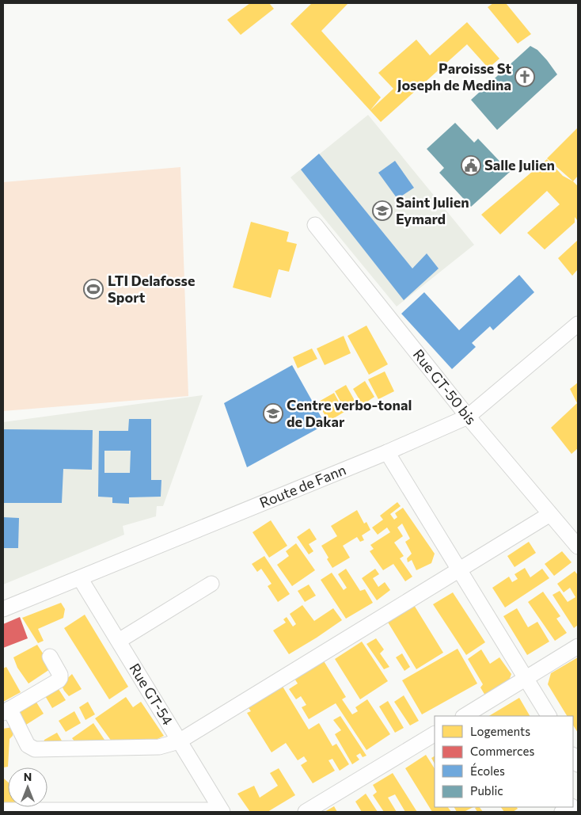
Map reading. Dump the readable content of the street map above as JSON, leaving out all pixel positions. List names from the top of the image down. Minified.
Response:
{"streets":{"street":["Rue GT-50 bis","Route de Fann","Rue GT-54"]},"crossings":[["Rue GT-50 bis","Route de Fann"],["Route de Fann","Rue GT-54"]],"places":{"church":["Paroisse St Joseph de Medina"],"public building":["Salle Julien"],"school or university":["Saint Julien Eymard","Centre verbo-tonal de Dakar"],"sports":["LTI Delafosse Sport"]},"legend":["Logements","Commerces","Écoles","Public"],"north":"top"}
